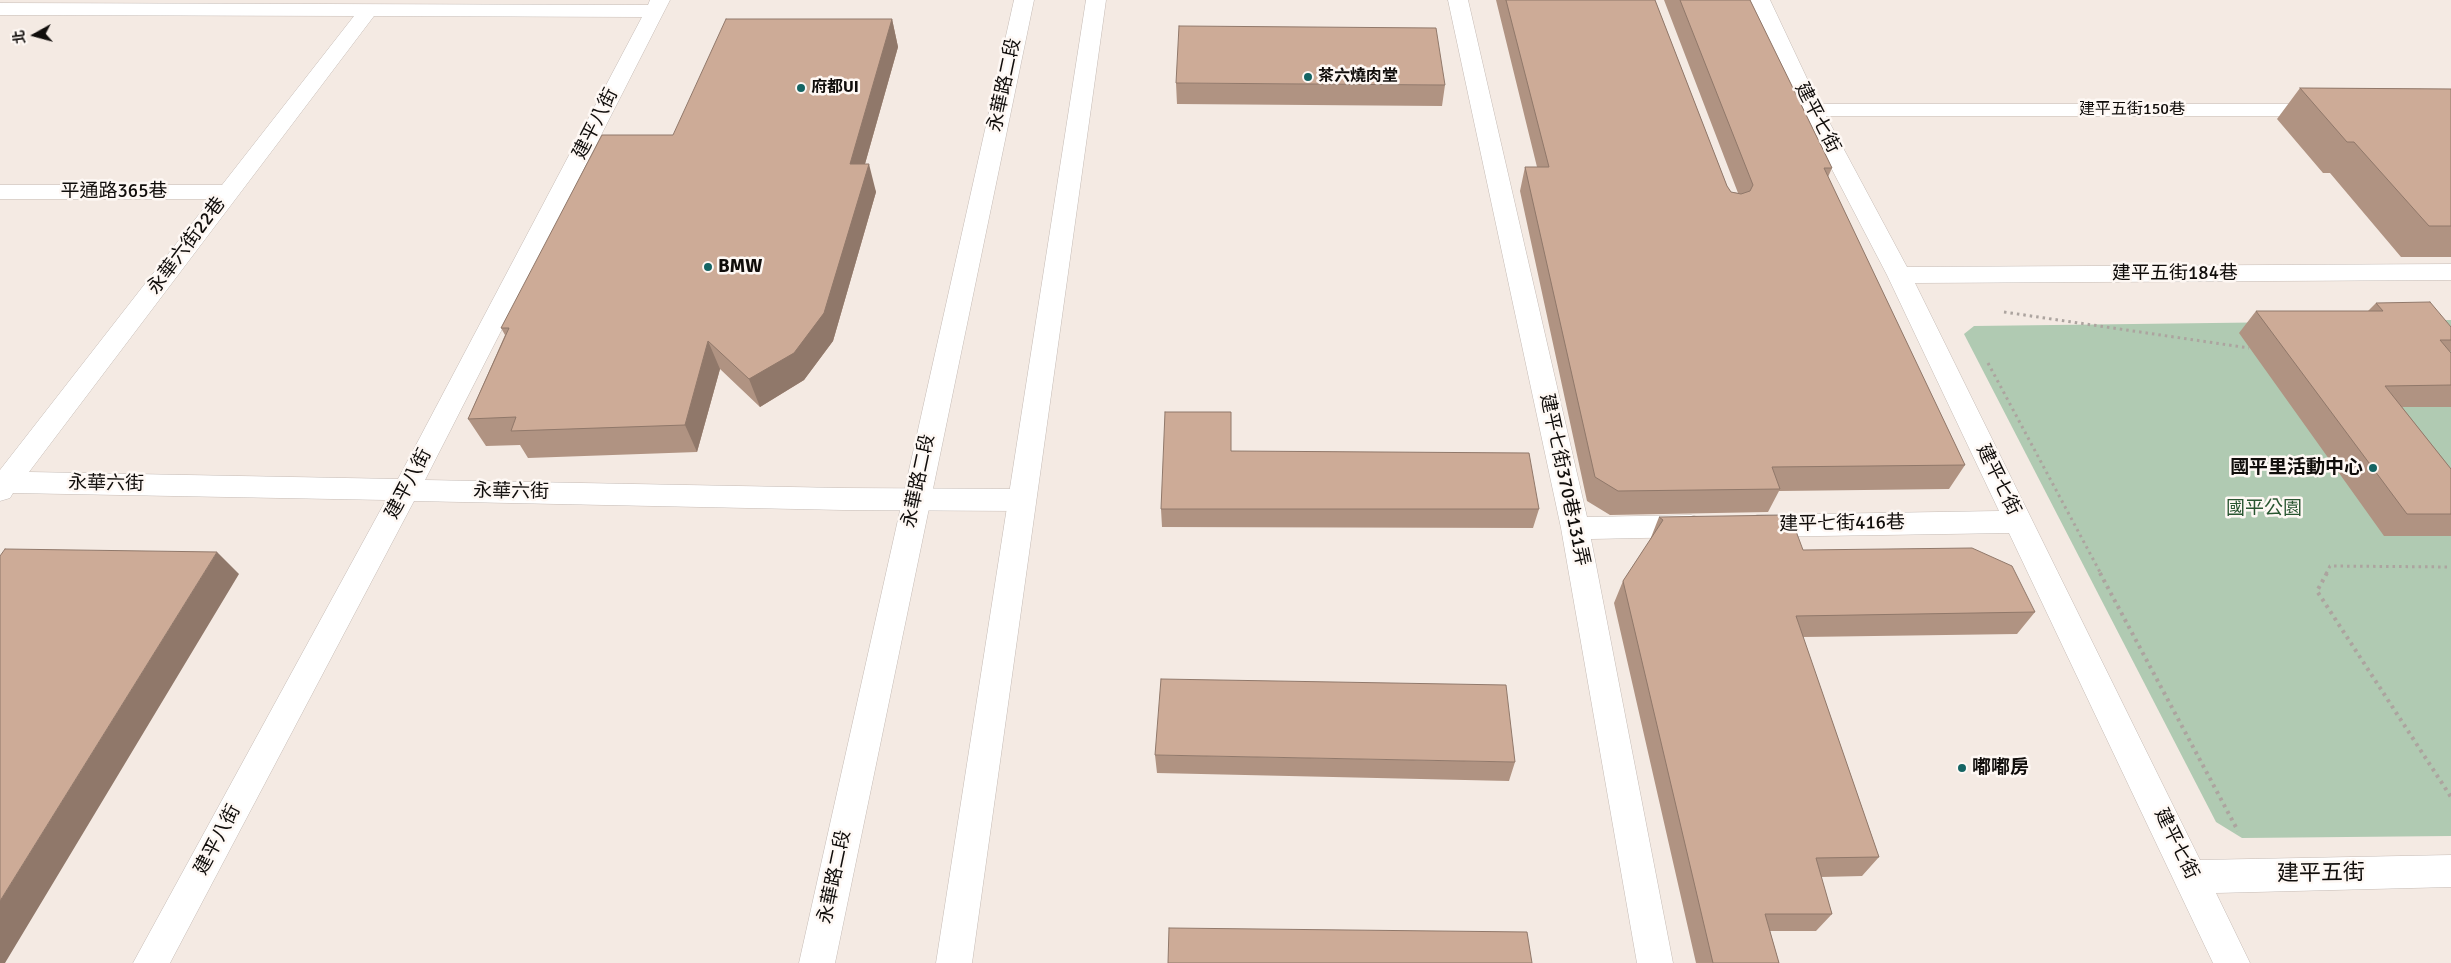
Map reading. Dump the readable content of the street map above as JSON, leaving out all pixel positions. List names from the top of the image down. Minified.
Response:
{"streets":{"street":["永華路二段","建平五街150巷","建平七街","建平八街","平通路365巷","永華六街22巷","建平五街184巷","建平七街370巷131弄","永華六街","建平七街416巷","建平五街"]},"crossings":[["永華路二段","永華六街"],["建平五街150巷","建平七街"],["建平七街","建平五街184巷"],["建平七街","建平七街416巷"],["建平七街","建平五街"],["建平八街","永華六街"],["平通路365巷","永華六街22巷"],["永華六街22巷","永華六街"],["建平七街370巷131弄","建平七街416巷"]],"parks":["國平公園"],"places":["茶六燒肉堂","府都UI","BMW","國平里活動中心","嘟嘟房"],"north":"left"}
